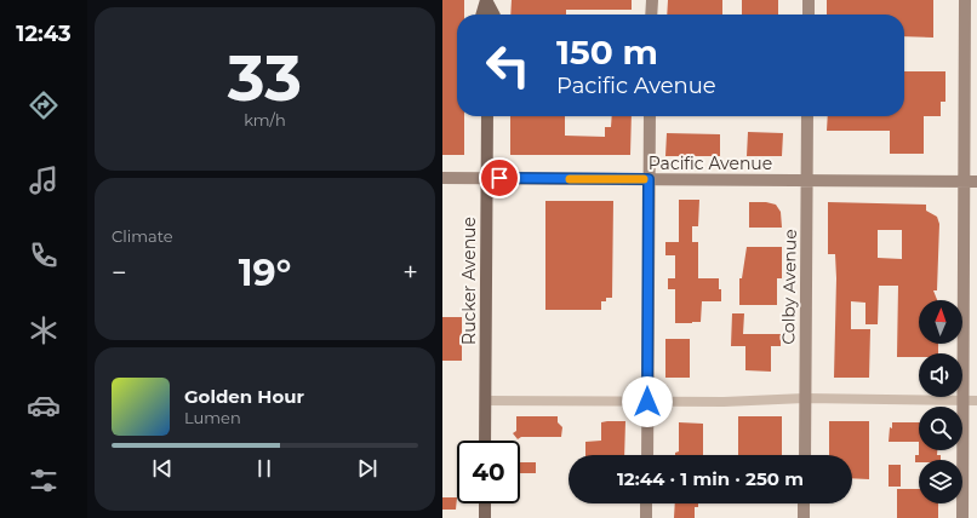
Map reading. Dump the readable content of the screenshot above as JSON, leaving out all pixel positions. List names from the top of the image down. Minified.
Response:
{"streets":{"main road":["Rucker Avenue"],"street":["Pacific Avenue","Colby Avenue"]},"crossings":[["Pacific Avenue","Rucker Avenue"],["Pacific Avenue","Colby Avenue"]],"north":"top","page":{"tabs":"12:43","tile":[["33","km/h"],"Climate"],"turn":["150 m","Pacific Avenue"],"heat":["−","19°","+"],"song":["Golden Hour","Lumen"],"limit":"40","trip":"12:44 · 1 min · 250 m"}}
